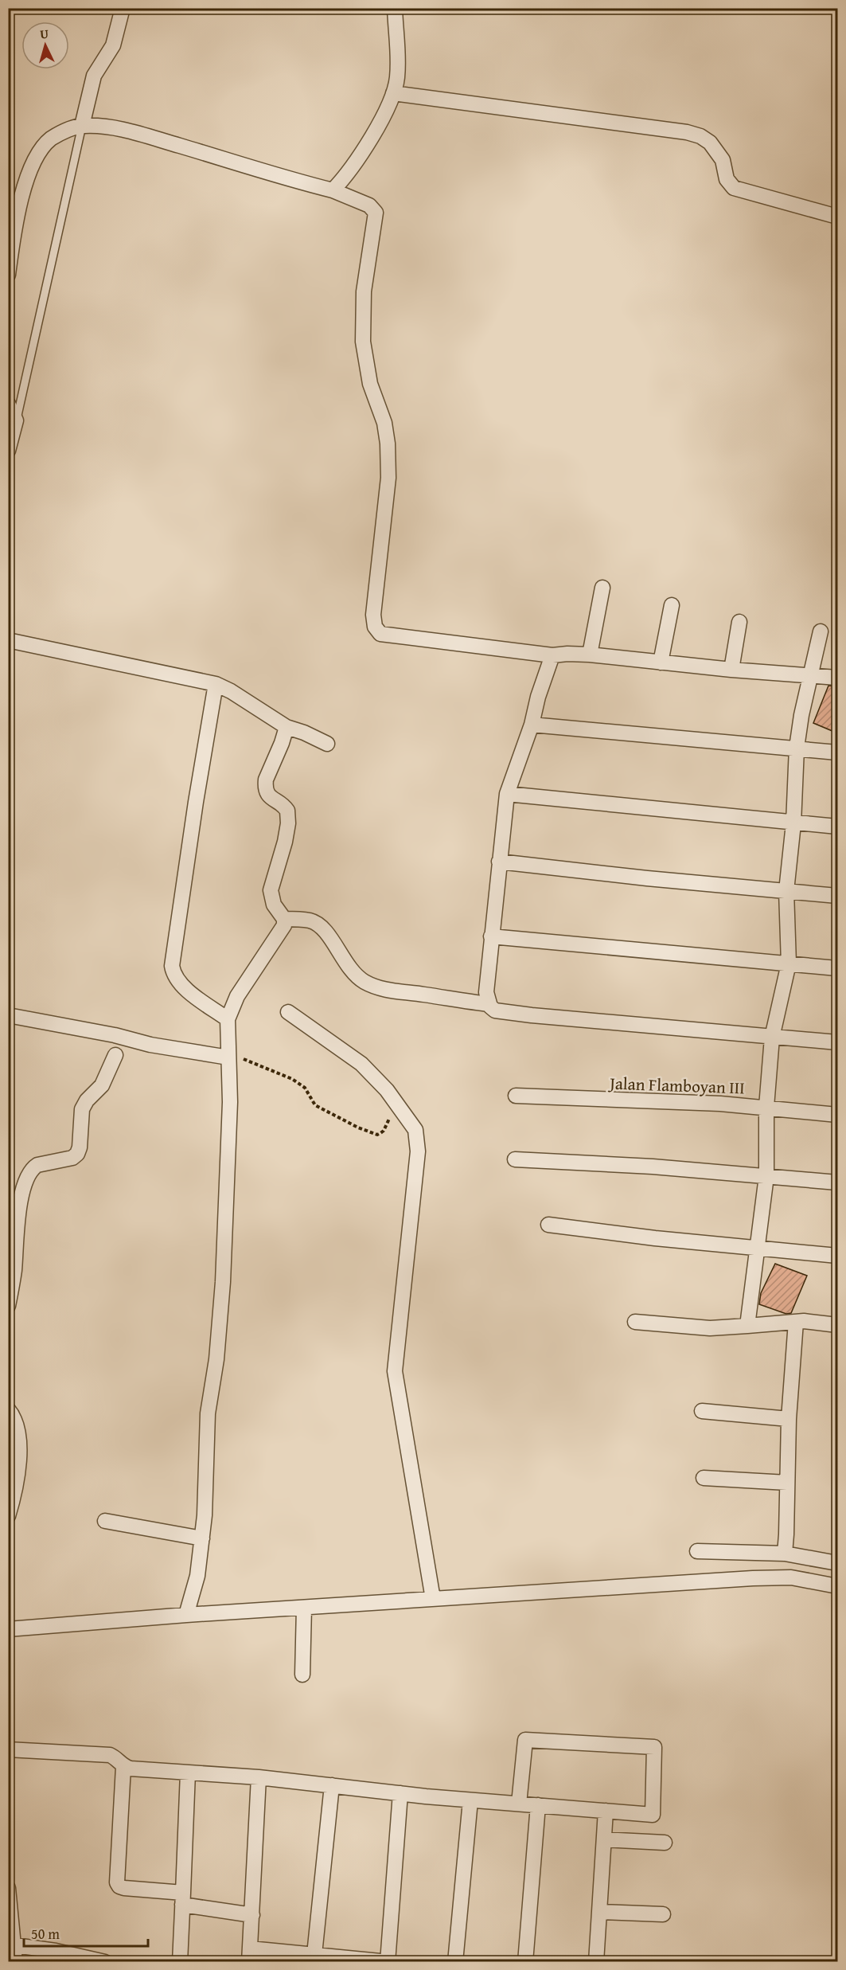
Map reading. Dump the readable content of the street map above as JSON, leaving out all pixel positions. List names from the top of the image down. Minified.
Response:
{"streets":{"street":["Jalan Flamboyan III"]},"scale_bar":"50 m","north":"top"}
